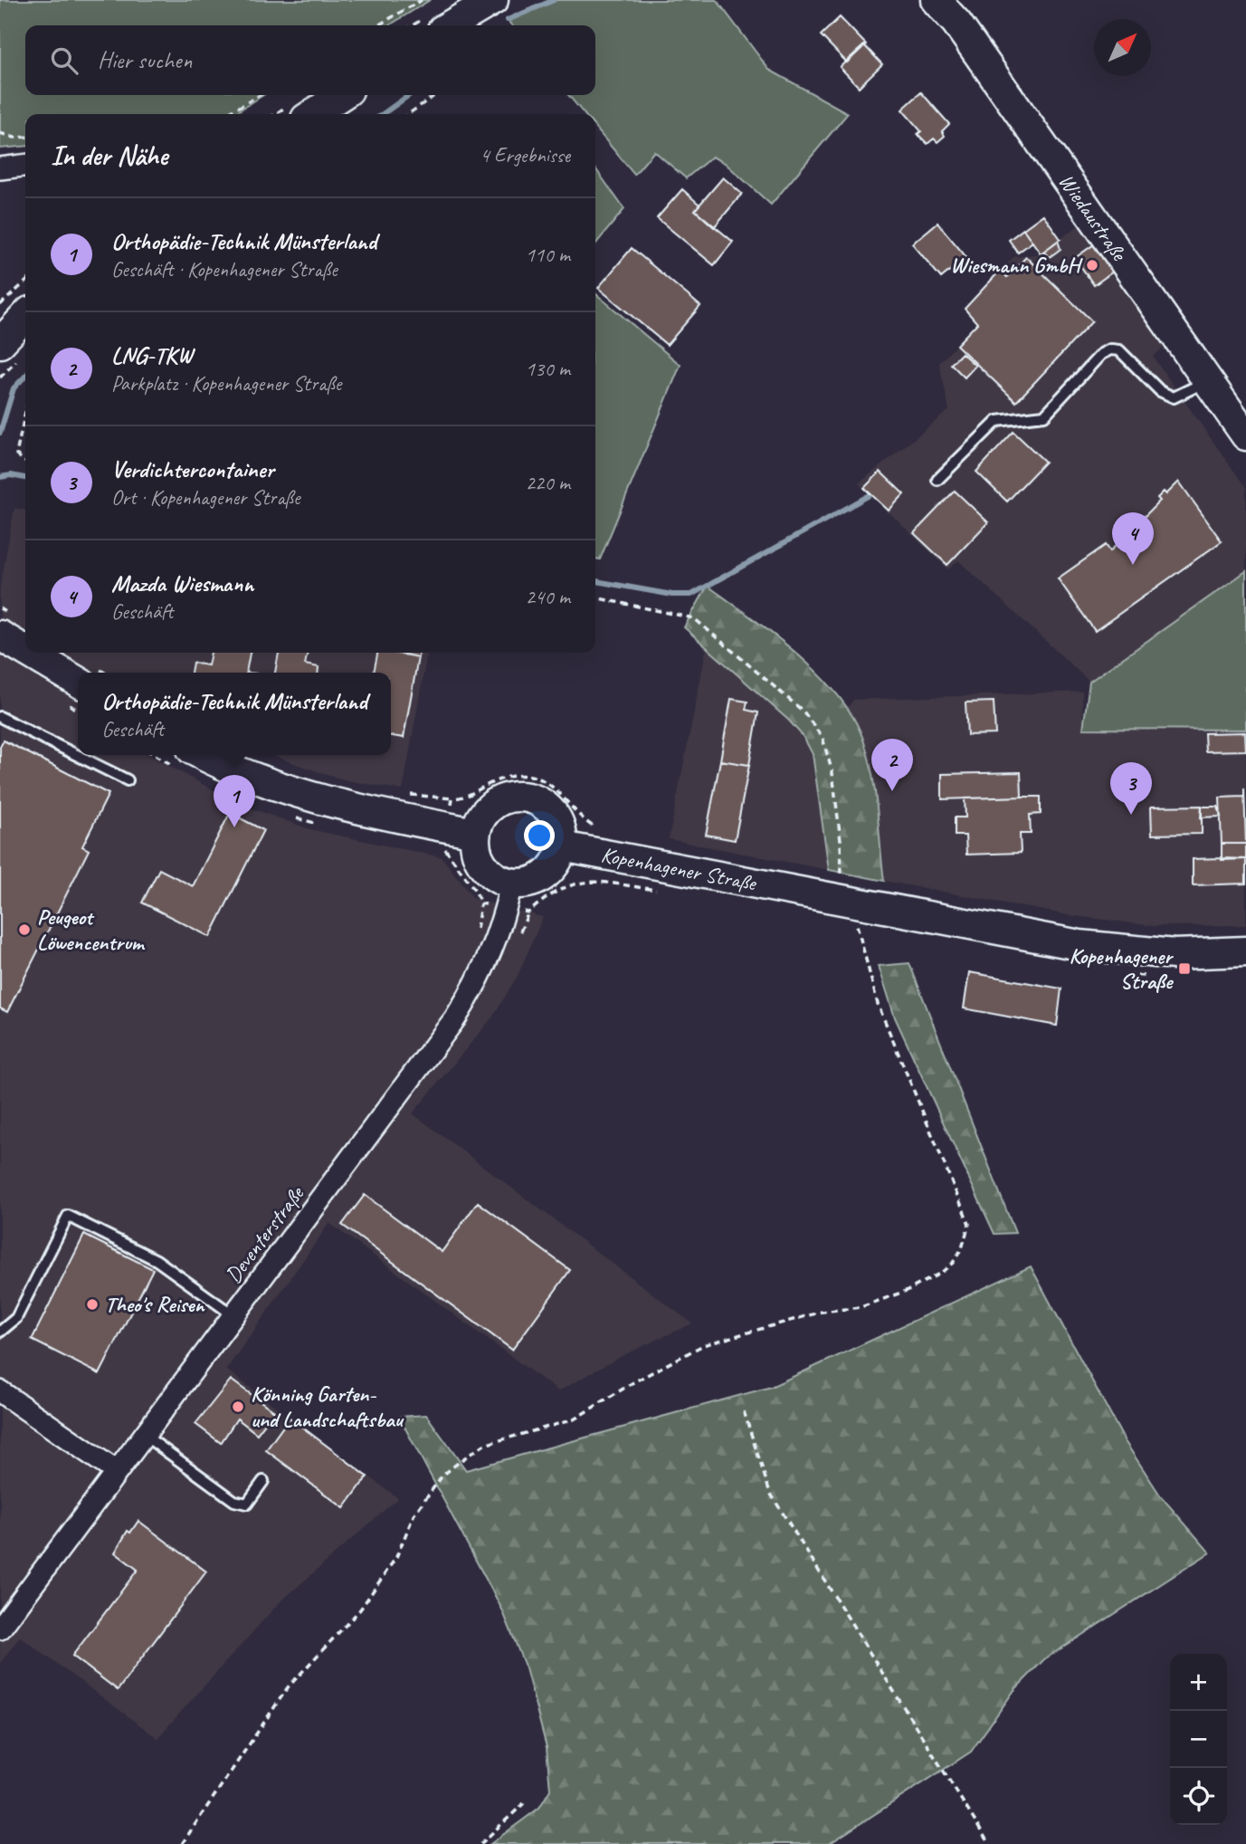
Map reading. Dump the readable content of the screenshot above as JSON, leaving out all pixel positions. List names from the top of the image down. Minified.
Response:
{"streets":{"main road":["Wiedaustraße","Kopenhagener Straße"],"street":["Deventerstraße"]},"places":{"other":["Wiesmann GmbH","Peugeot Löwencentrum","Theo's Reisen","Könning Garten- und Landschaftsbau"],"transit":["Kopenhagener Straße"]},"north":"top right","page":{"search":"Hier suchen","heading":["In der Nähe","4 Ergebnisse"],"list":[{"mark":"1","name":"Orthopädie-Technik Münsterland","note":"Geschäft · Kopenhagener Straße","value":"110 m"},{"mark":"2","name":"LNG-TKW","note":"Parkplatz · Kopenhagener Straße","value":"130 m"},{"mark":"3","name":"Verdichtercontainer","note":"Ort · Kopenhagener Straße","value":"220 m"},{"mark":"4","name":"Mazda Wiesmann","note":"Geschäft","value":"240 m"}],"pins":["4","2","3","1"],"popup":["Orthopädie-Technik Münsterland","Geschäft"],"map_buttons":["+","−"]}}
